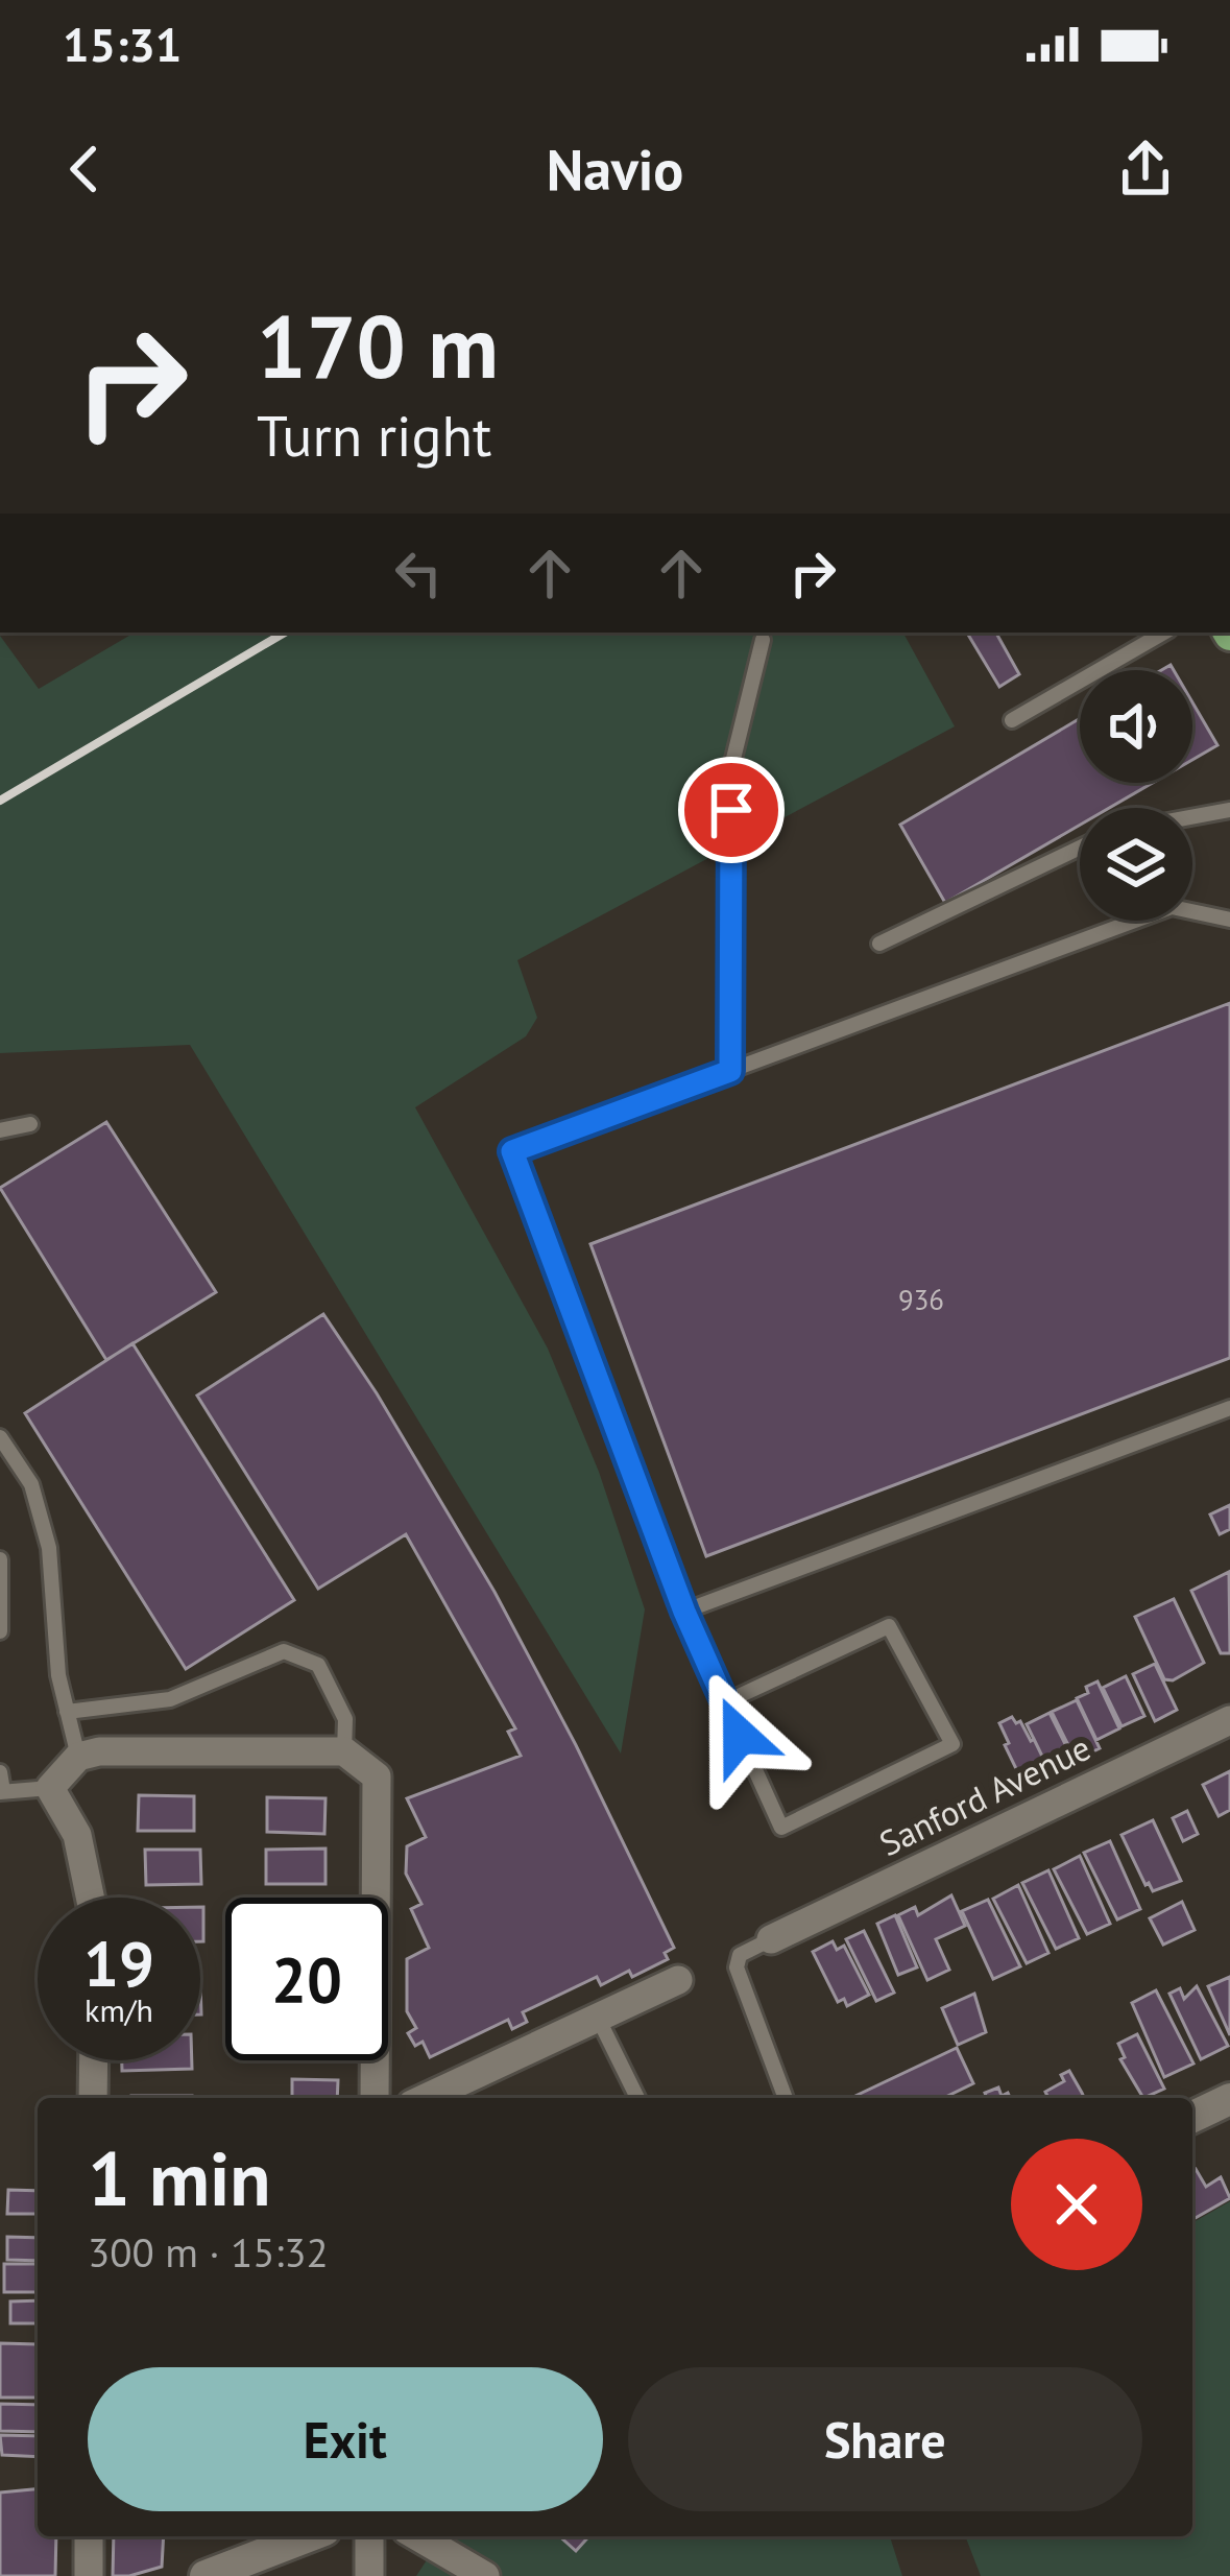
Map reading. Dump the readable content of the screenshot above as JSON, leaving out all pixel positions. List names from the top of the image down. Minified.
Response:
{"streets":{"street":["Sanford Avenue"]},"house_numbers":["936"],"page":{"status":"15:31","header":"Navio","turn":["170 m","Turn right"],"speed":"19 km/h","limit":"20","heading":["1 min","300 m · 15:32"],"buttons":["Exit","Share"]}}
